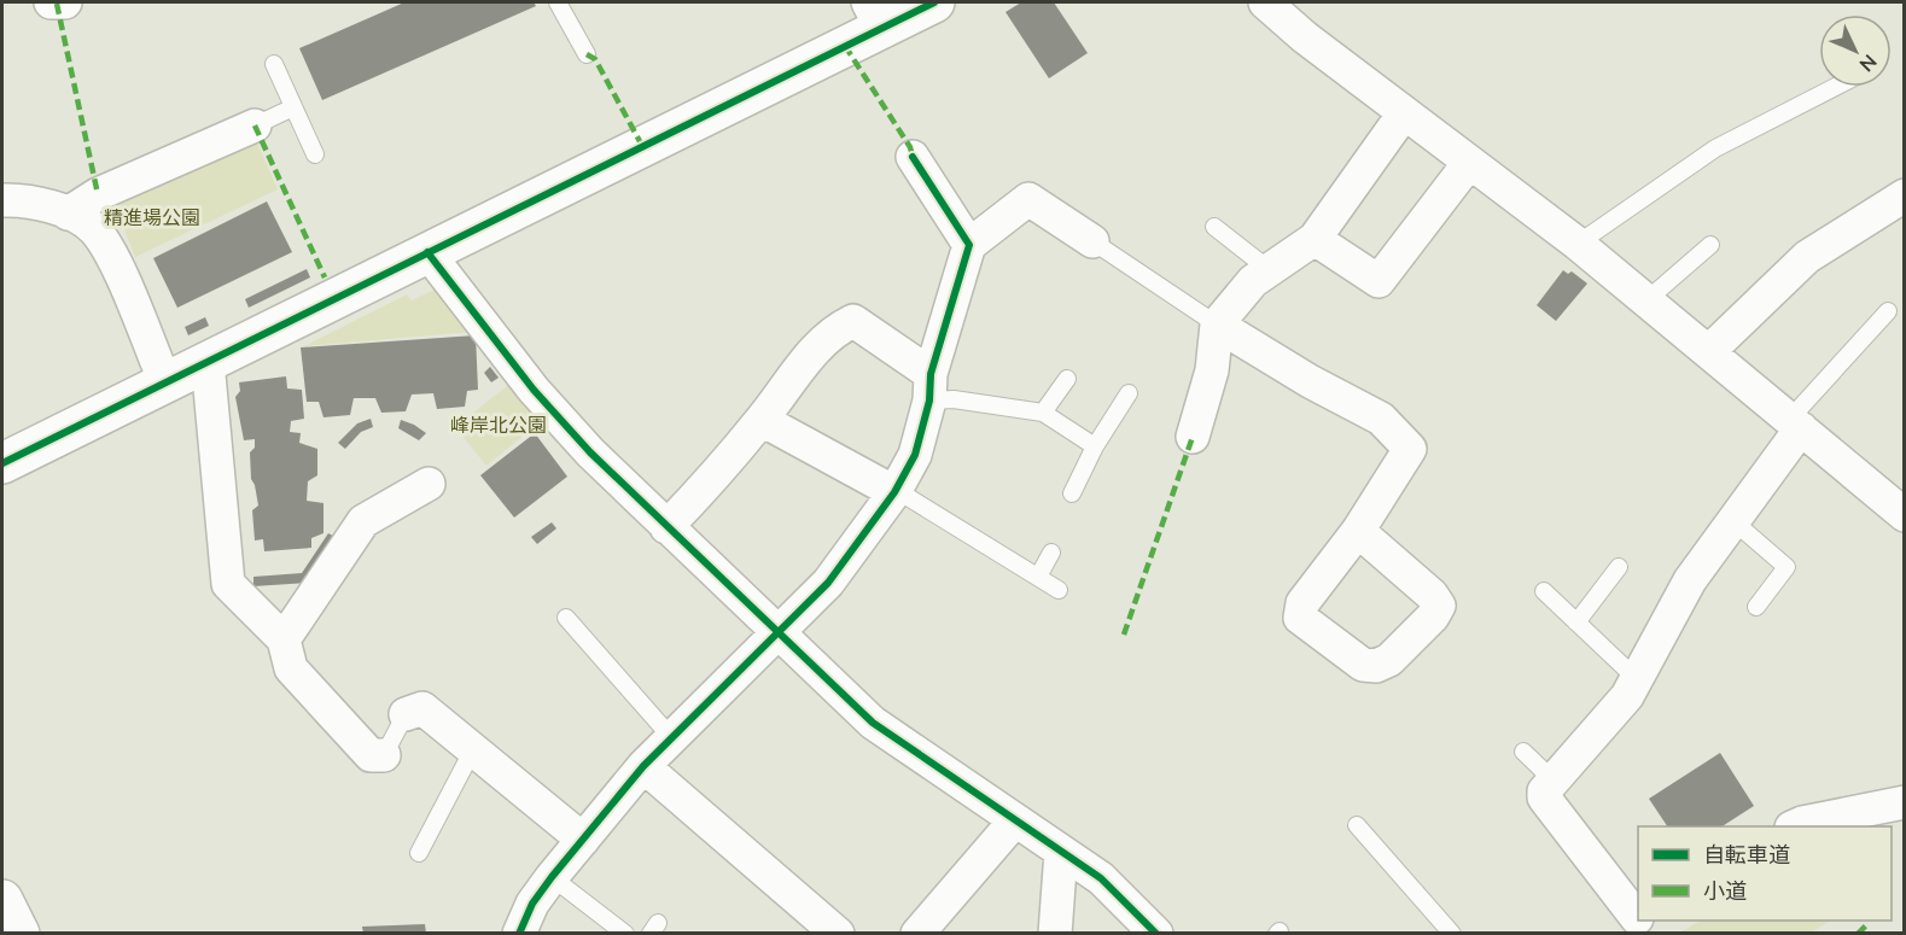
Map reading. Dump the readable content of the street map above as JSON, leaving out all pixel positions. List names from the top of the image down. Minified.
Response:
{"parks":["精進場公園","峰岸北公園"],"legend":["自転車道","小道"],"north":"bottom right"}
